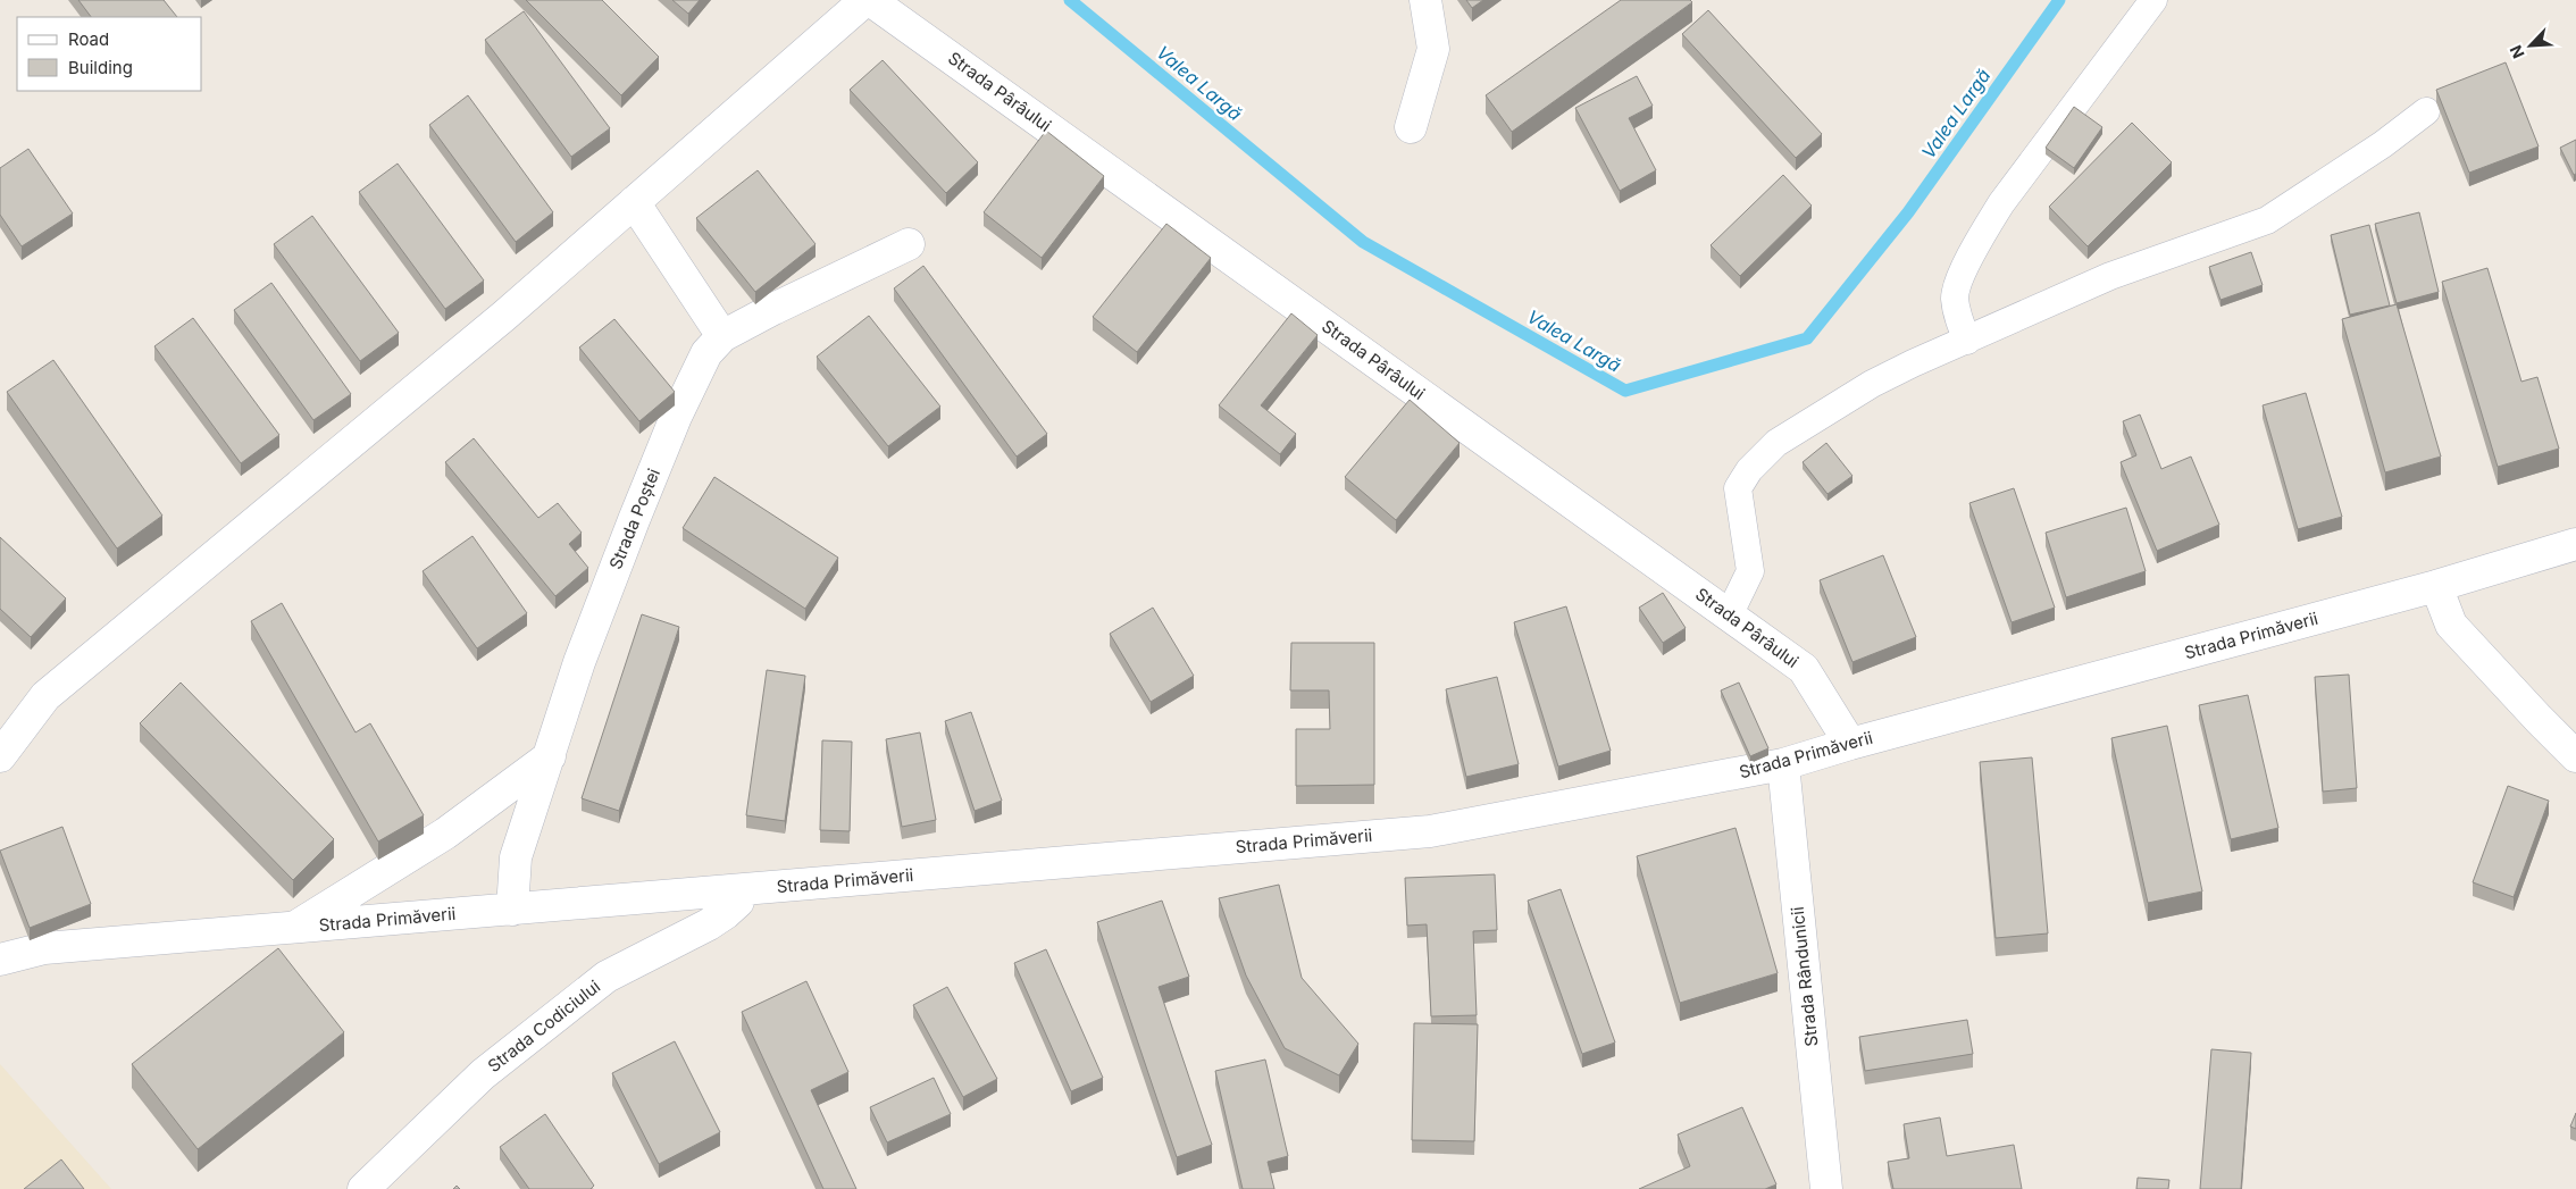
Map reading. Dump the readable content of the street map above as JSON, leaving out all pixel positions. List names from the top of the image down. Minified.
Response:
{"streets":{"street":["Strada Pârâului","Strada Poștei","Strada Primăverii","Strada Rândunicii","Strada Codiciului"]},"crossings":[["Strada Pârâului","Strada Primăverii"],["Strada Poștei","Strada Primăverii"],["Strada Primăverii","Strada Rândunicii"],["Strada Primăverii","Strada Codiciului"]],"water":["Valea Largă"],"legend":["Road","Building"],"north":"bottom left"}
